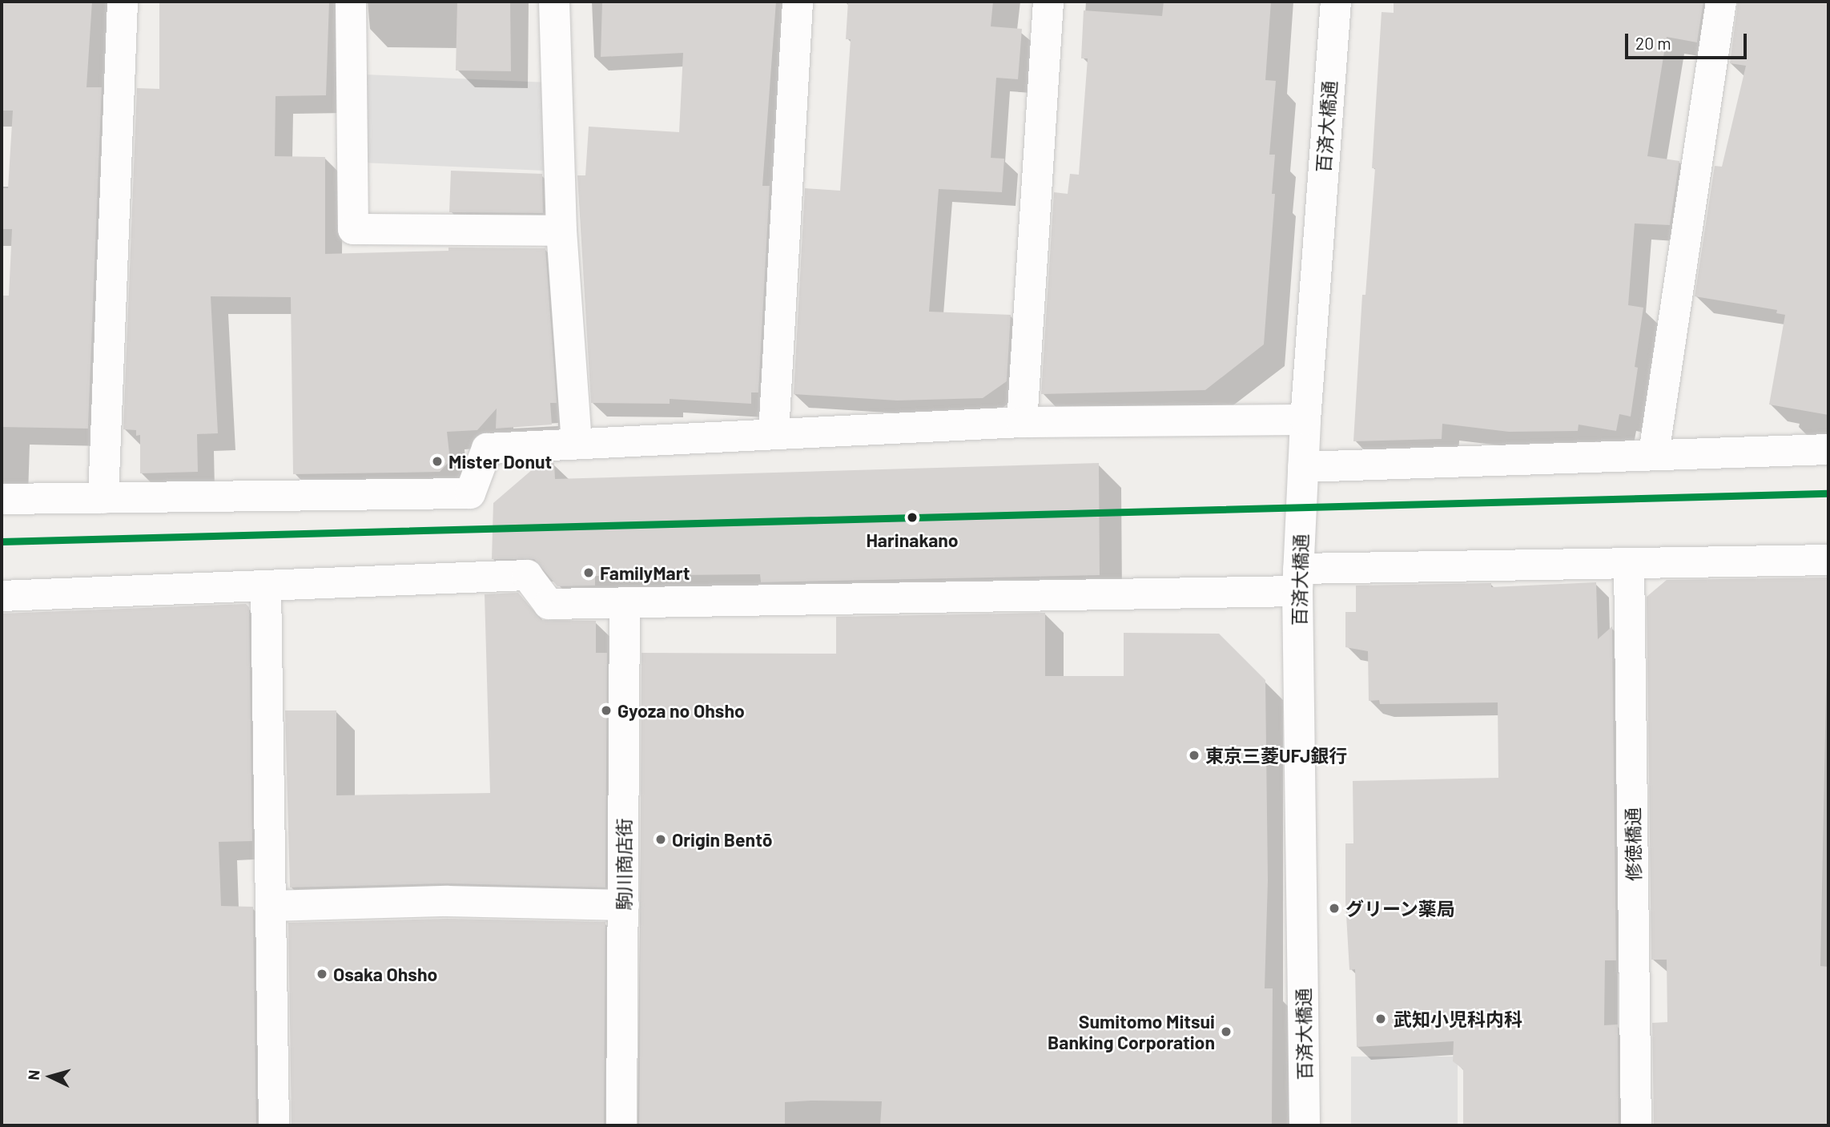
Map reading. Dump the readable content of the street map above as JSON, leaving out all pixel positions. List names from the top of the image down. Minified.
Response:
{"streets":{"street":["百済大橋通","修徳橋通","駒川商店街"]},"places":["Mister Donut","Harinakano","FamilyMart","Gyoza no Ohsho","東京三菱UFJ銀行","Origin Bentō","グリーン薬局","Osaka Ohsho","武知小児科内科","Sumitomo Mitsui Banking Corporation"],"scale_bar":"20 m","north":"left"}
